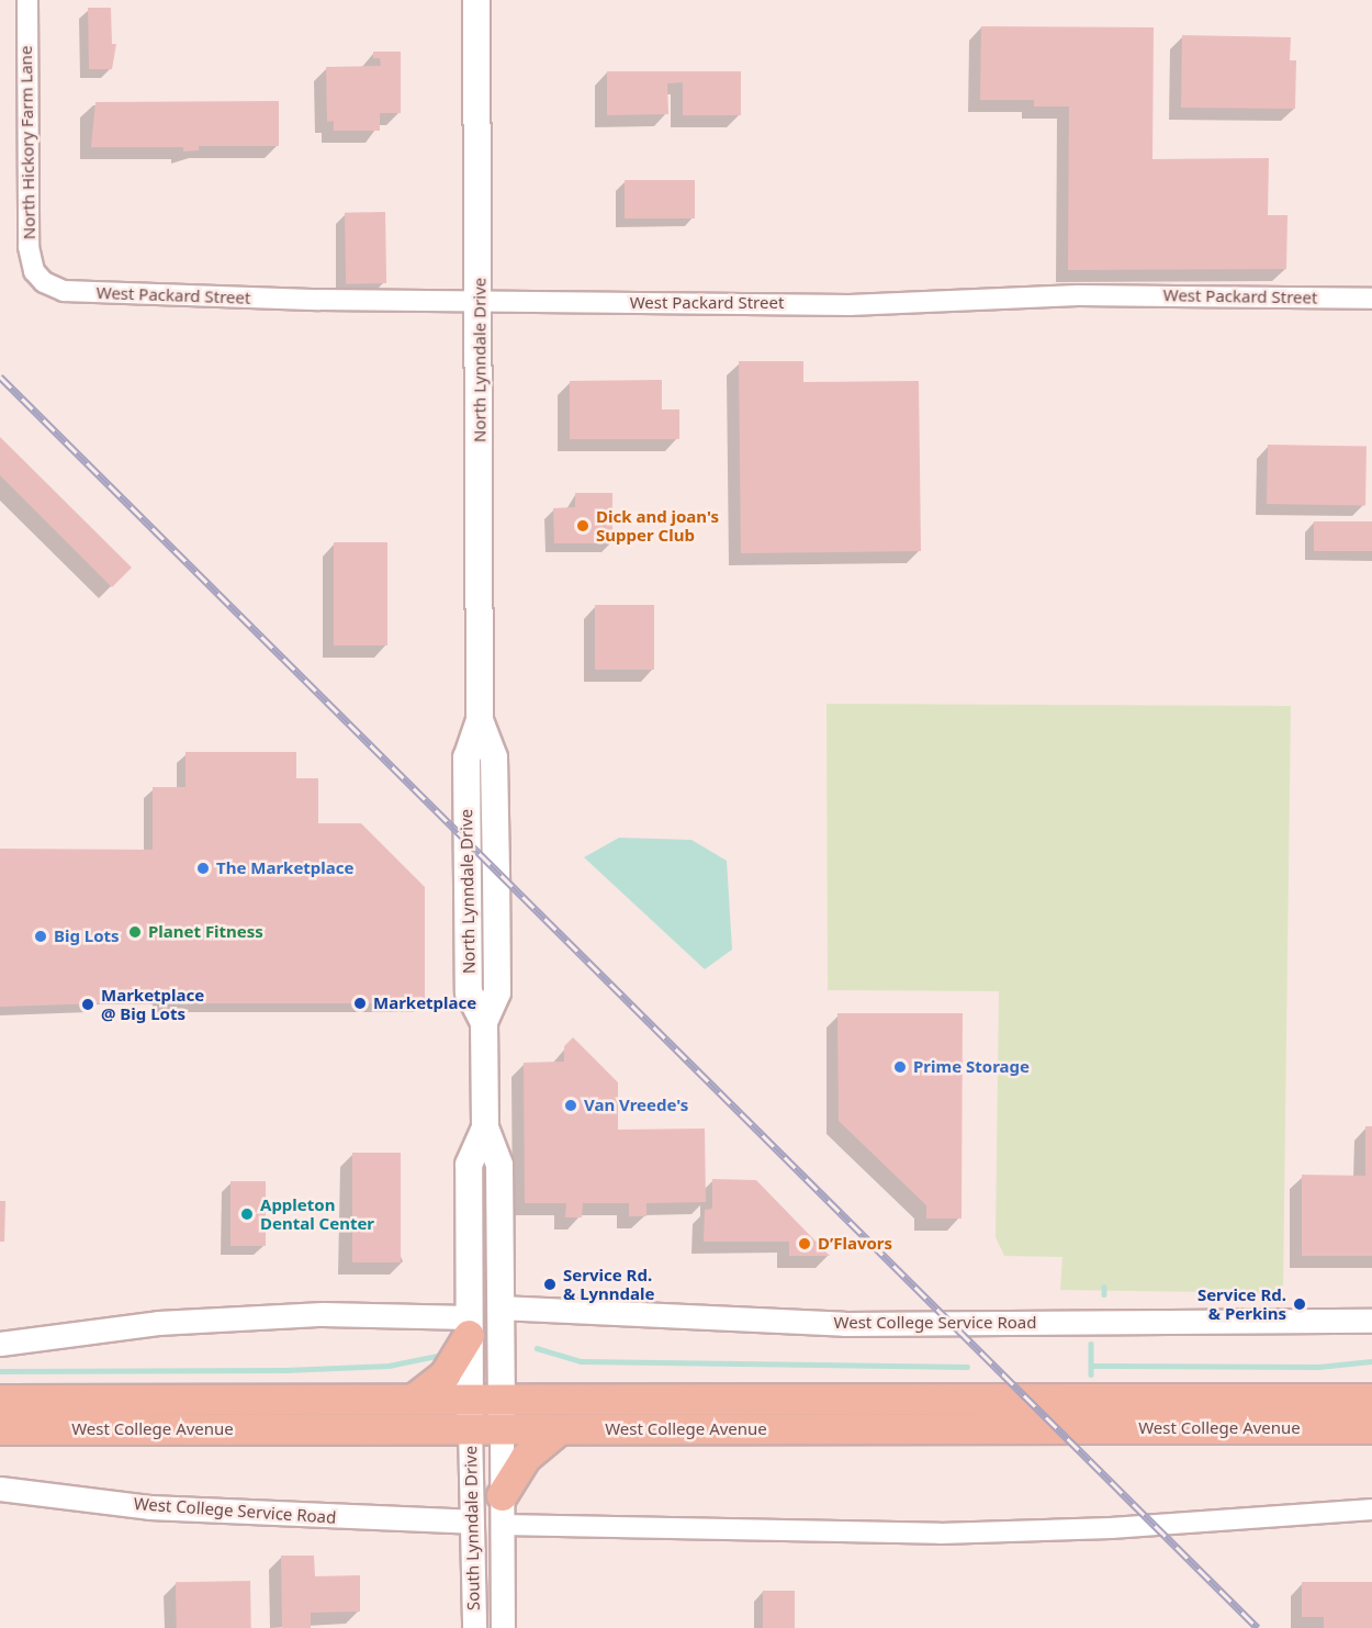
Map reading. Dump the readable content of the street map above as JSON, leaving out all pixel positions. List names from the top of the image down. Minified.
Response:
{"streets":{"main road":["North Lynndale Drive","West College Avenue"],"street":["North Hickory Farm Lane","West Packard Street","West College Service Road","South Lynndale Drive"]},"crossings":[["North Hickory Farm Lane","West Packard Street"],["West Packard Street","North Lynndale Drive"],["North Lynndale Drive","West College Service Road"],["North Lynndale Drive","West College Avenue"],["North Lynndale Drive","South Lynndale Drive"],["West College Service Road","South Lynndale Drive"],["West College Avenue","South Lynndale Drive"]],"places":["Dick and joan's Supper Club","The Marketplace","Planet Fitness","Big Lots","Marketplace","Marketplace @ Big Lots","Prime Storage","Van Vreede's","Appleton Dental Center","D’Flavors","Service Rd. & Lynndale","Service Rd. & Perkins"]}
